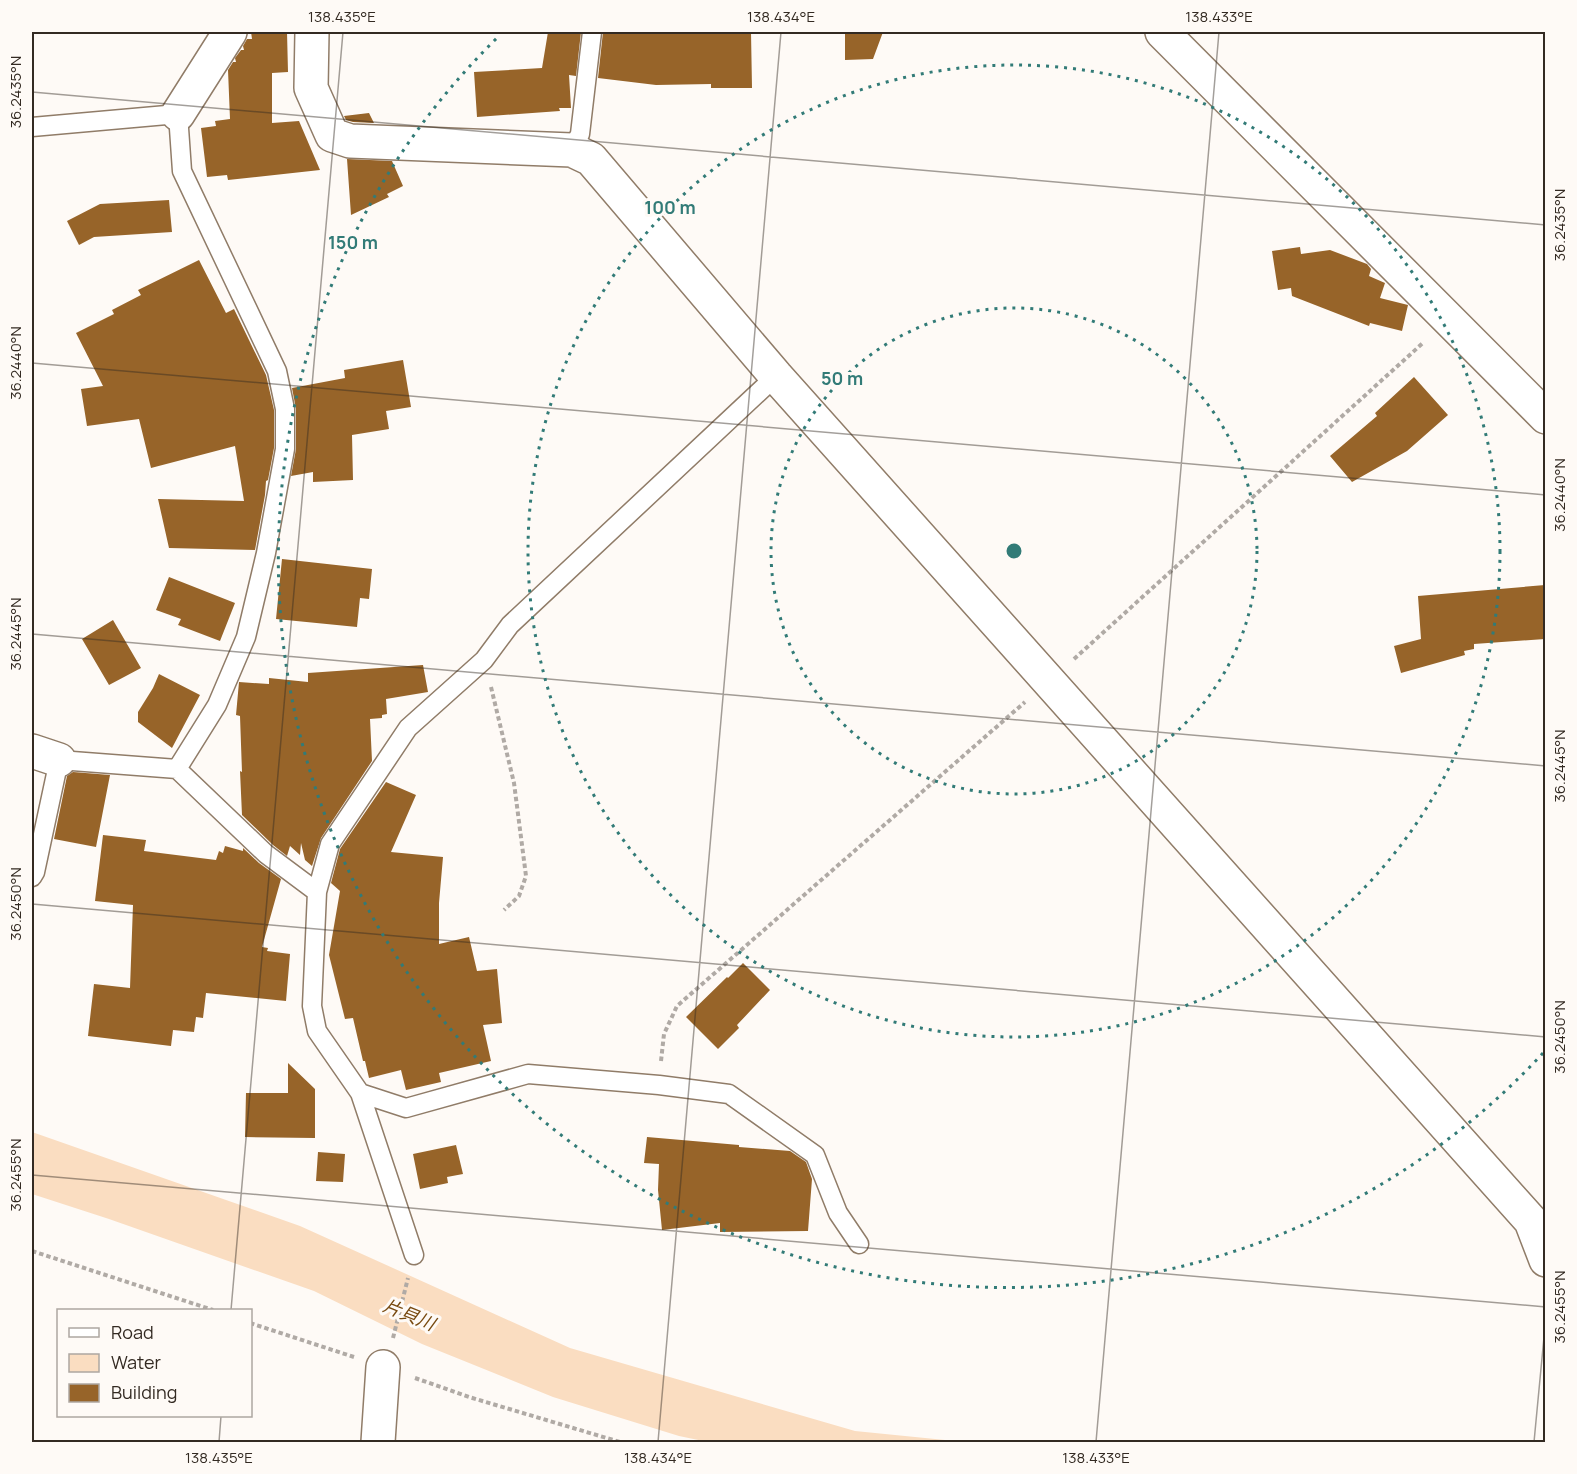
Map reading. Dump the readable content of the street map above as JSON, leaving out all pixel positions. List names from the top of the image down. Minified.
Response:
{"water":["片貝川"],"legend":["Road","Water","Building"],"coordinates":["138.435°E","138.434°E","138.433°E","36.2435°N","36.2440°N","36.2445°N","36.2450°N","36.2455°N"],"rings":["100 m","150 m","50 m"]}
